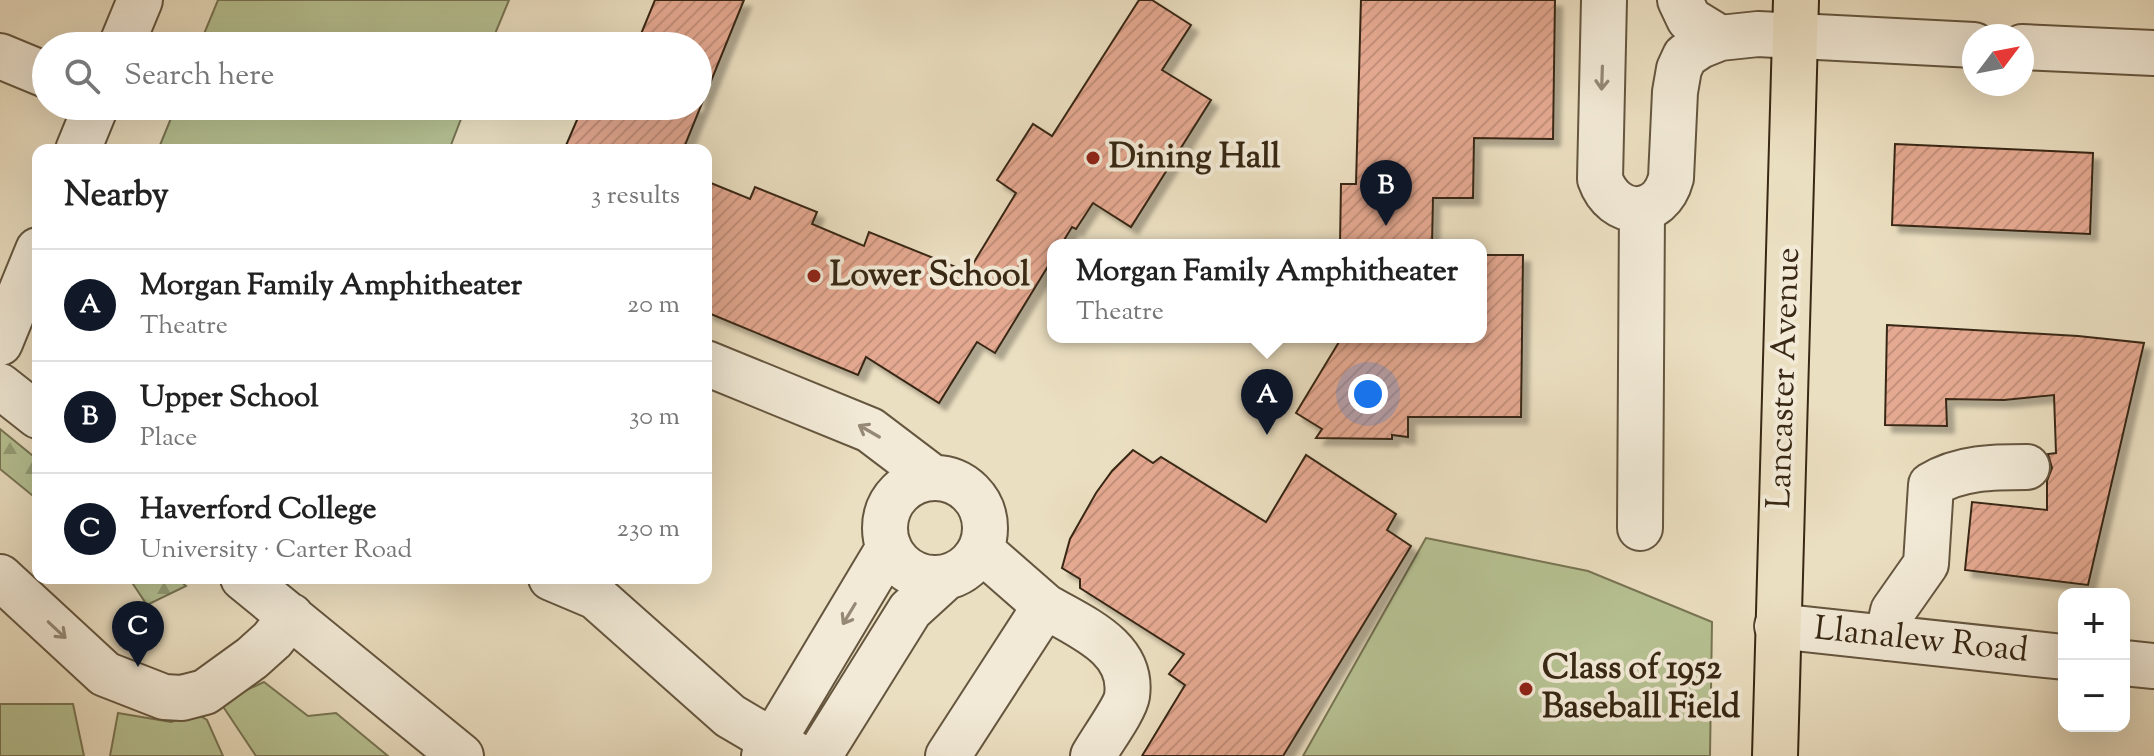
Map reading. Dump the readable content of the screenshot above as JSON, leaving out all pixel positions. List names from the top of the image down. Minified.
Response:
{"streets":{"highway":["Lancaster Avenue"],"street":["Llanalew Road"]},"crossings":[["Lancaster Avenue","Llanalew Road"]],"places":["Dining Hall","Lower School","Class of 1952 Baseball Field"],"north":"top right","page":{"search":"Search here","heading":["Nearby","3 results"],"pins":["B","A","C"],"popup":["Morgan Family Amphitheater","Theatre"],"list":[{"mark":"A","name":"Morgan Family Amphitheater","note":"Theatre","value":"20 m"},{"mark":"B","name":"Upper School","note":"Place","value":"30 m"},{"mark":"C","name":"Haverford College","note":"University · Carter Road","value":"230 m"}],"map_buttons":["+","−"]}}
